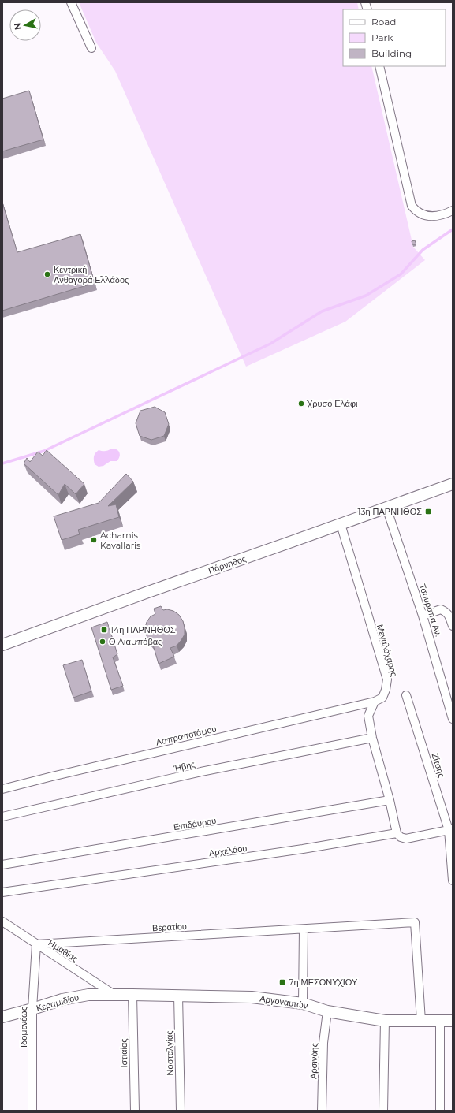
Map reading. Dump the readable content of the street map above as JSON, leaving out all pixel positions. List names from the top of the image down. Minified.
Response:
{"streets":{"main road":["Πάρνηθος","Αργοναυτών","Κεραμιδίου"],"street":["Τσουράπα Αν.","Μεγαλόχαρης","Ασπροποτάμου","Ζίτσης","Ήβης","Επιδάυρου","Αρχελάου","Βερατίου","Ημαθίας","Ιδομενέως","Ιστιαίας","Νοσταλγίας","Αρσινόης"]},"crossings":[["Πάρνηθος","Τσουράπα Αν."],["Πάρνηθος","Μεγαλόχαρης"],["Μεγαλόχαρης","Ασπροποτάμου"],["Μεγαλόχαρης","Ήβης"],["Μεγαλόχαρης","Επιδάυρου"],["Μεγαλόχαρης","Αρχελάου"],["Ζίτσης","Αρχελάου"],["Βερατίου","Ημαθίας"],["Βερατίου","Αργοναυτών"],["Βερατίου","Ιδομενέως"],["Ημαθίας","Αργοναυτών"],["Ημαθίας","Κεραμιδίου"],["Ημαθίας","Ιδομενέως"],["Αργοναυτών","Κεραμιδίου"],["Αργοναυτών","Ιστιαίας"],["Αργοναυτών","Νοσταλγίας"],["Αργοναυτών","Αρσινόης"],["Κεραμιδίου","Ιδομενέως"]],"places":{"other":["Κεντρική Ανθαγορά Ελλάδος","Χρυσό Ελάφι","Acharnis Kavallaris","Ο Λιαμπόβας"],"transit":["13η ΠΑΡΝΗΘΟΣ","14η ΠΑΡΝΗΘΟΣ","7η ΜΕΣΟΝΥΧΙΟΥ"]},"legend":["Road","Park","Building"],"north":"left"}
